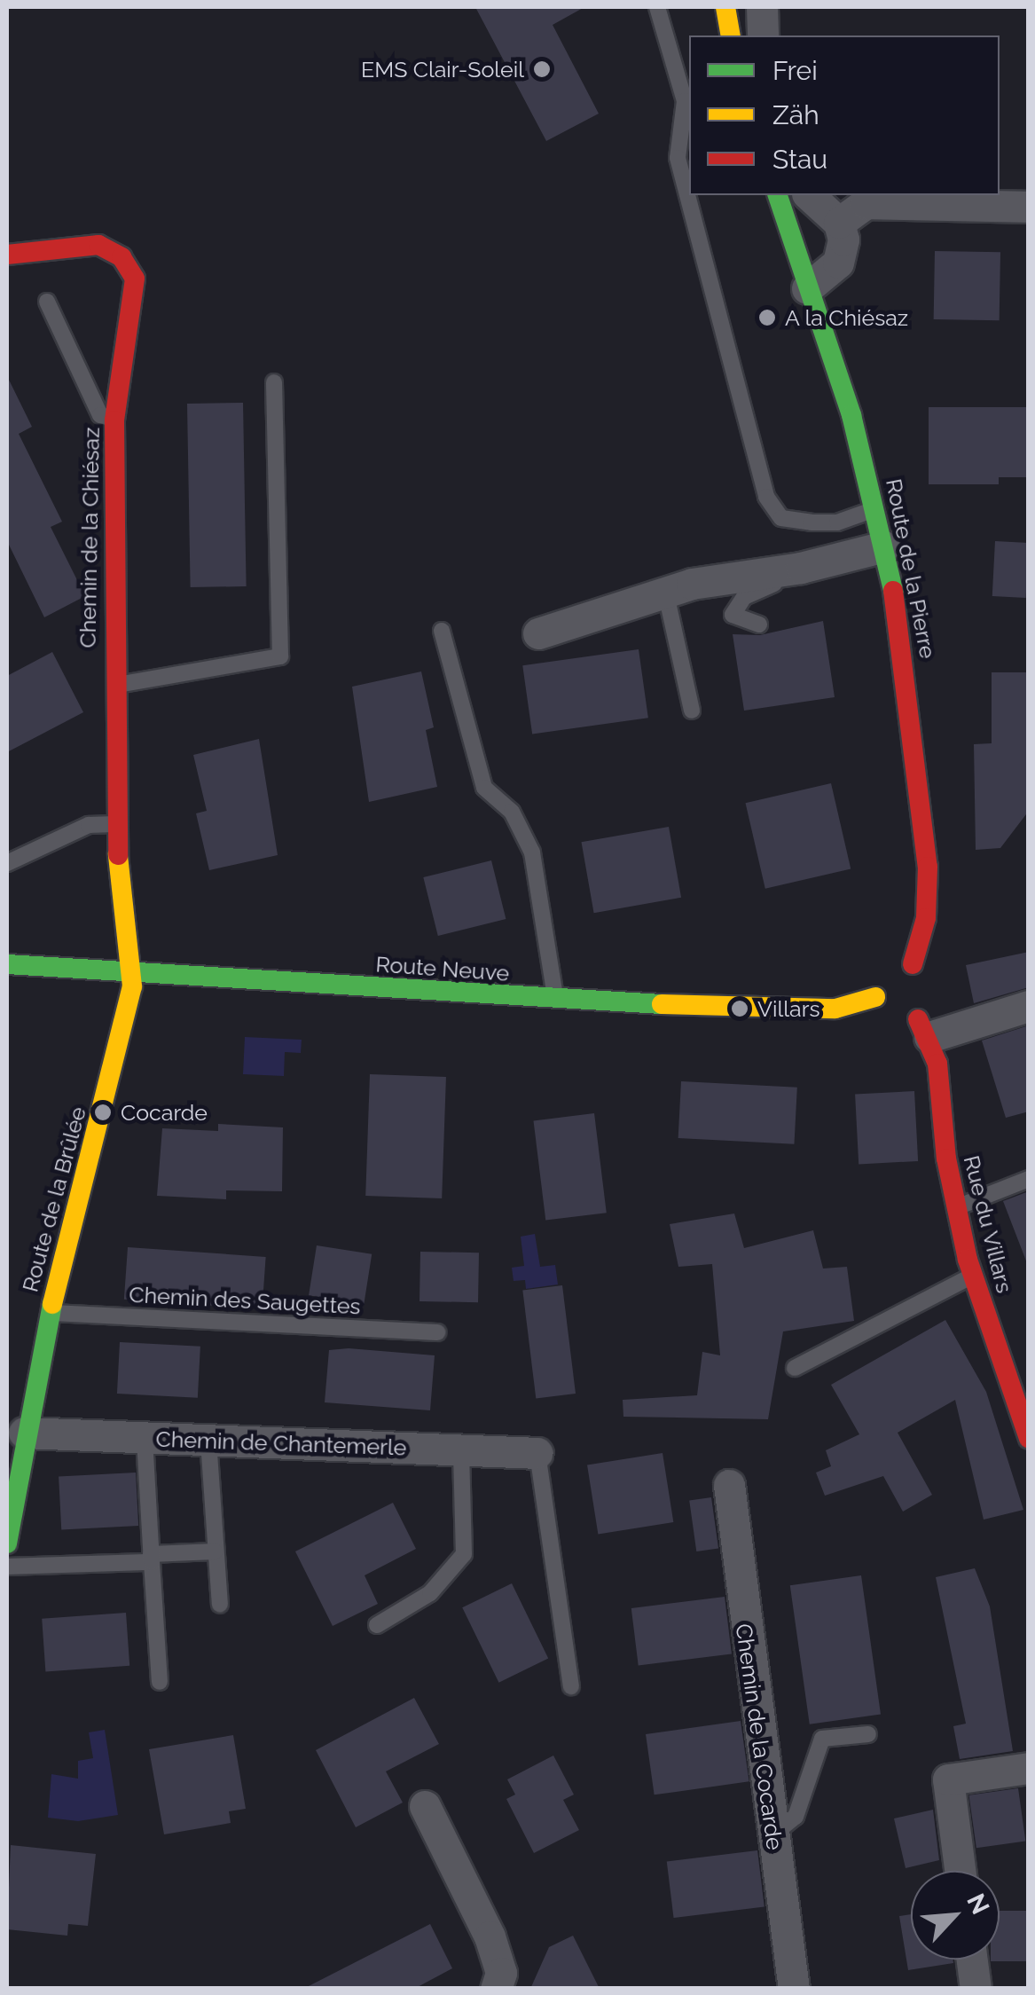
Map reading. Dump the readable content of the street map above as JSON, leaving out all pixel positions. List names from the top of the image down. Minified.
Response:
{"streets":{"street":["Chemin de la Chiésaz","Route de la Pierre","Route Neuve","Route de la Brûlée","Rue du Villars","Chemin de Chantemerle","Chemin de la Cocarde"],"lane":["Chemin des Saugettes"]},"crossings":[["Chemin de la Chiésaz","Route Neuve"],["Chemin de la Chiésaz","Route de la Brûlée"],["Route de la Pierre","Route Neuve"],["Route Neuve","Route de la Brûlée"],["Route Neuve","Rue du Villars"],["Route de la Brûlée","Chemin des Saugettes"],["Route de la Brûlée","Chemin de Chantemerle"]],"places":["EMS Clair-Soleil","A la Chiésaz","Villars","Cocarde"],"legend":["Frei","Zäh","Stau"],"north":"top right"}
